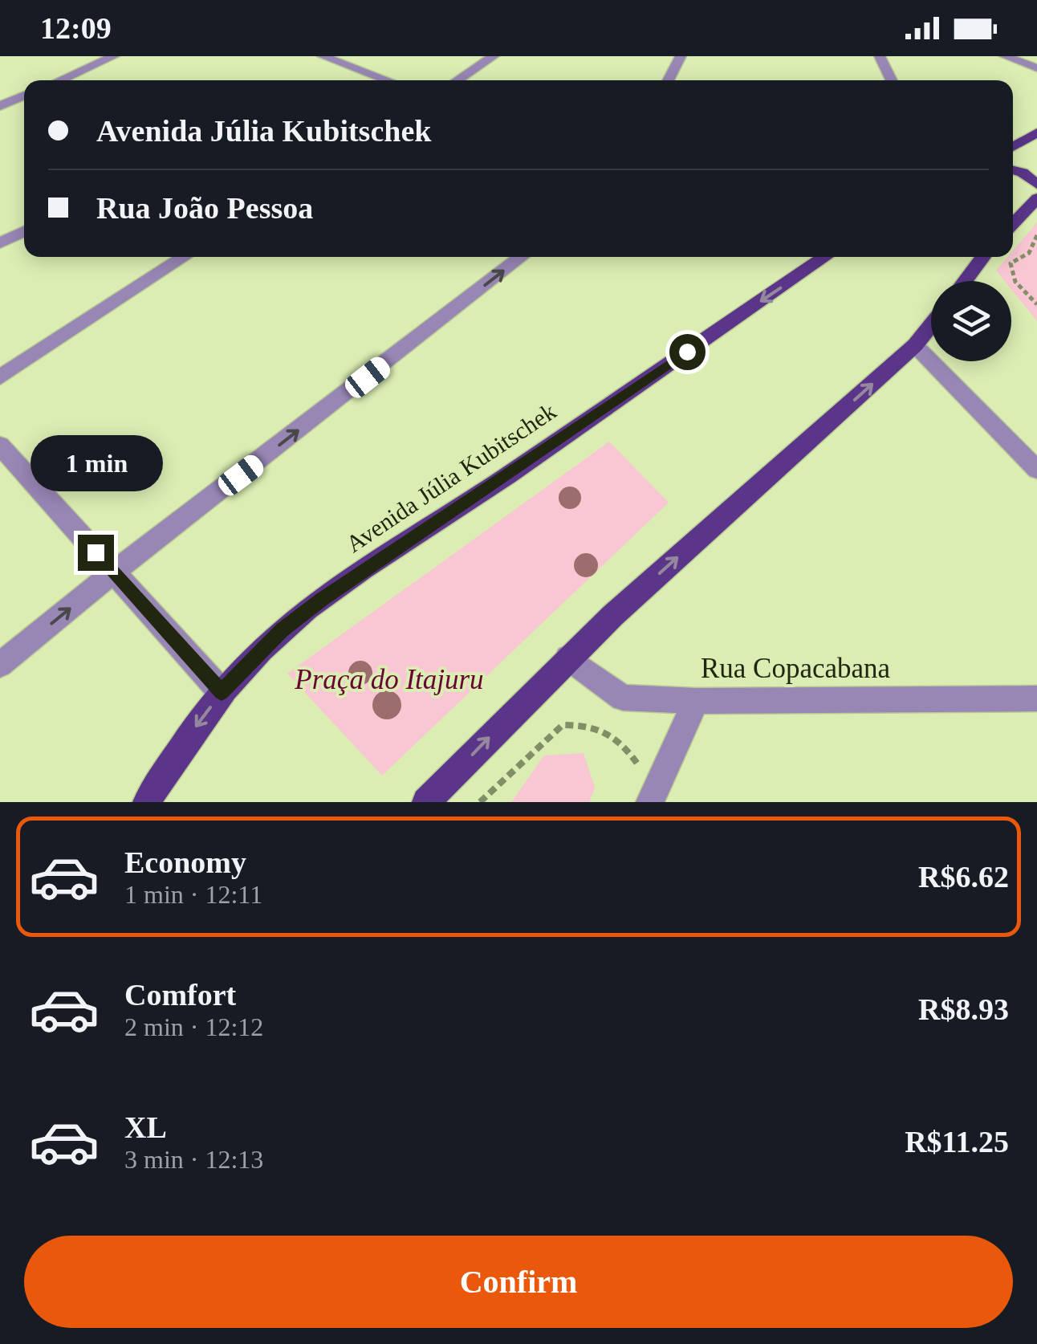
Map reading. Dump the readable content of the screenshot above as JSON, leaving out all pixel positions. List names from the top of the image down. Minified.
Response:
{"streets":{"main road":["Avenida Júlia Kubitschek"],"street":["Rua Copacabana"]},"parks":["Praça do Itajuru"],"page":{"status":"12:09","banner":["Avenida Júlia Kubitschek","Rua João Pessoa"],"bubble":"1 min","list":[{"name":"Economy","note":"1 min · 12:11","value":"R$6.62"},{"name":"Comfort","note":"2 min · 12:12","value":"R$8.93"},{"name":"XL","note":"3 min · 12:13","value":"R$11.25"}],"buttons":"Confirm"}}
